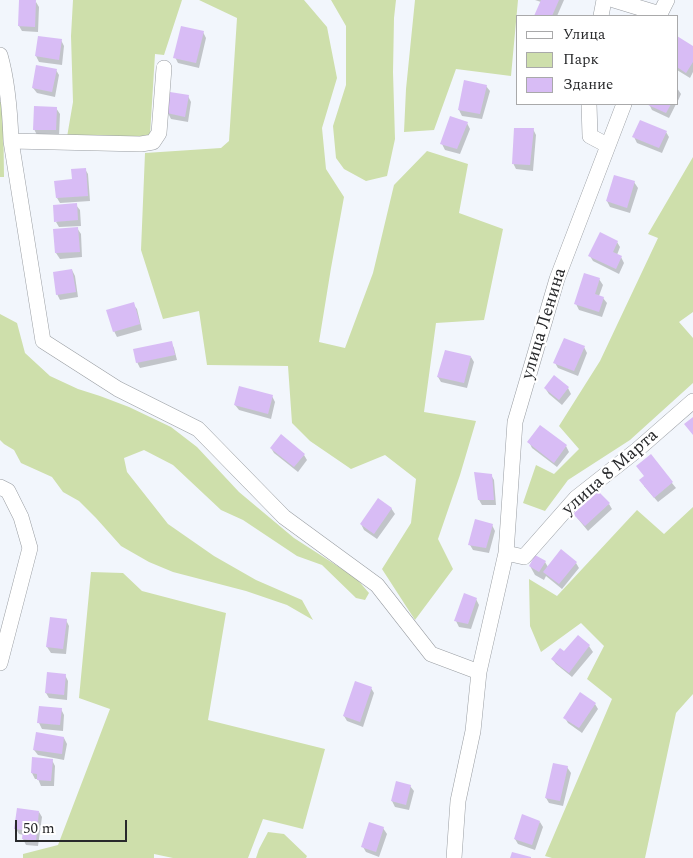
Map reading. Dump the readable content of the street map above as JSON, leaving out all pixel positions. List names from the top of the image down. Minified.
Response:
{"streets":{"street":["улица Ленина","улица 8 Марта"]},"crossings":[["улица Ленина","улица 8 Марта"]],"legend":["Улица","Парк","Здание"],"scale_bar":"50 m"}
